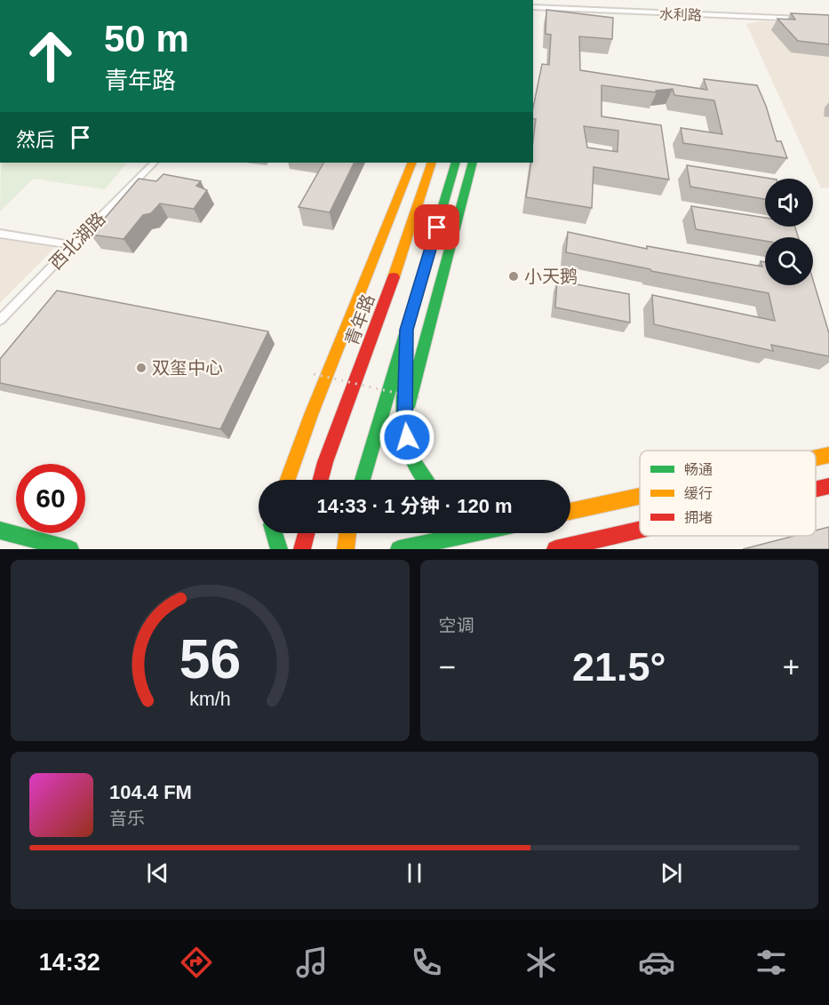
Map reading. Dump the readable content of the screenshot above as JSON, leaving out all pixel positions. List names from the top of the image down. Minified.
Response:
{"streets":{"main road":["青年路"],"street":["水利路","西北湖路"]},"places":["小天鹅","双玺中心"],"legend":["畅通","缓行","拥堵"],"page":{"turn":["50 m","青年路"],"then":"然后","limit":"60","trip":"14:33 · 1 分钟 · 120 m","tile":"空调","heat":["−","21.5°","+"],"song":["104.4 FM","音乐"],"tabs":"14:32","gauge":["56","km/h"]}}
